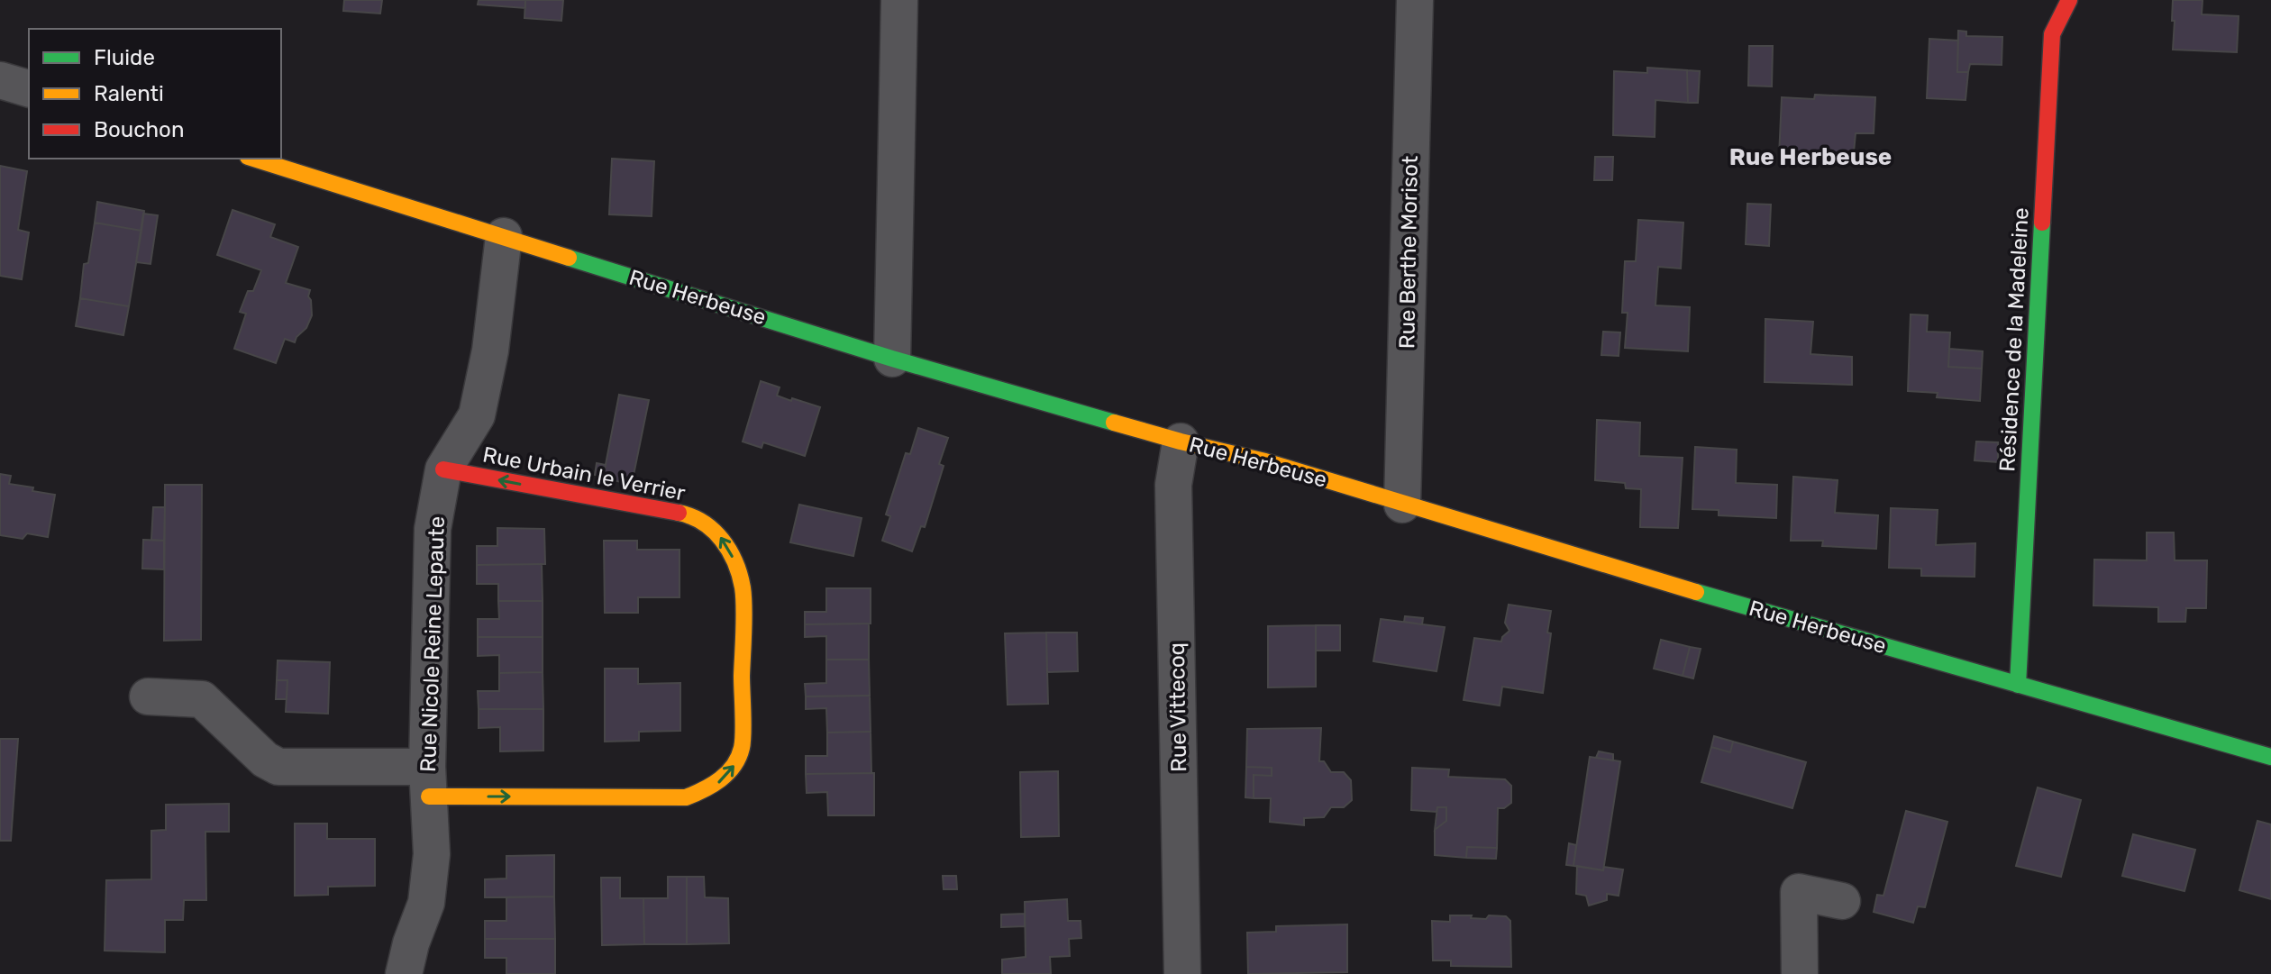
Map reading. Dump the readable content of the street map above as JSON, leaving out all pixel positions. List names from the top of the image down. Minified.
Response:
{"streets":{"street":["Rue Berthe Morisot","Rue Herbeuse","Résidence de la Madeleine","Rue Urbain le Verrier","Rue Nicole Reine Lepaute","Rue Vittecoq"]},"crossings":[["Rue Berthe Morisot","Rue Herbeuse"],["Rue Herbeuse","Résidence de la Madeleine"],["Rue Herbeuse","Rue Nicole Reine Lepaute"],["Rue Herbeuse","Rue Vittecoq"],["Rue Urbain le Verrier","Rue Nicole Reine Lepaute"]],"districts":["Rue Herbeuse"],"legend":["Fluide","Ralenti","Bouchon"]}
